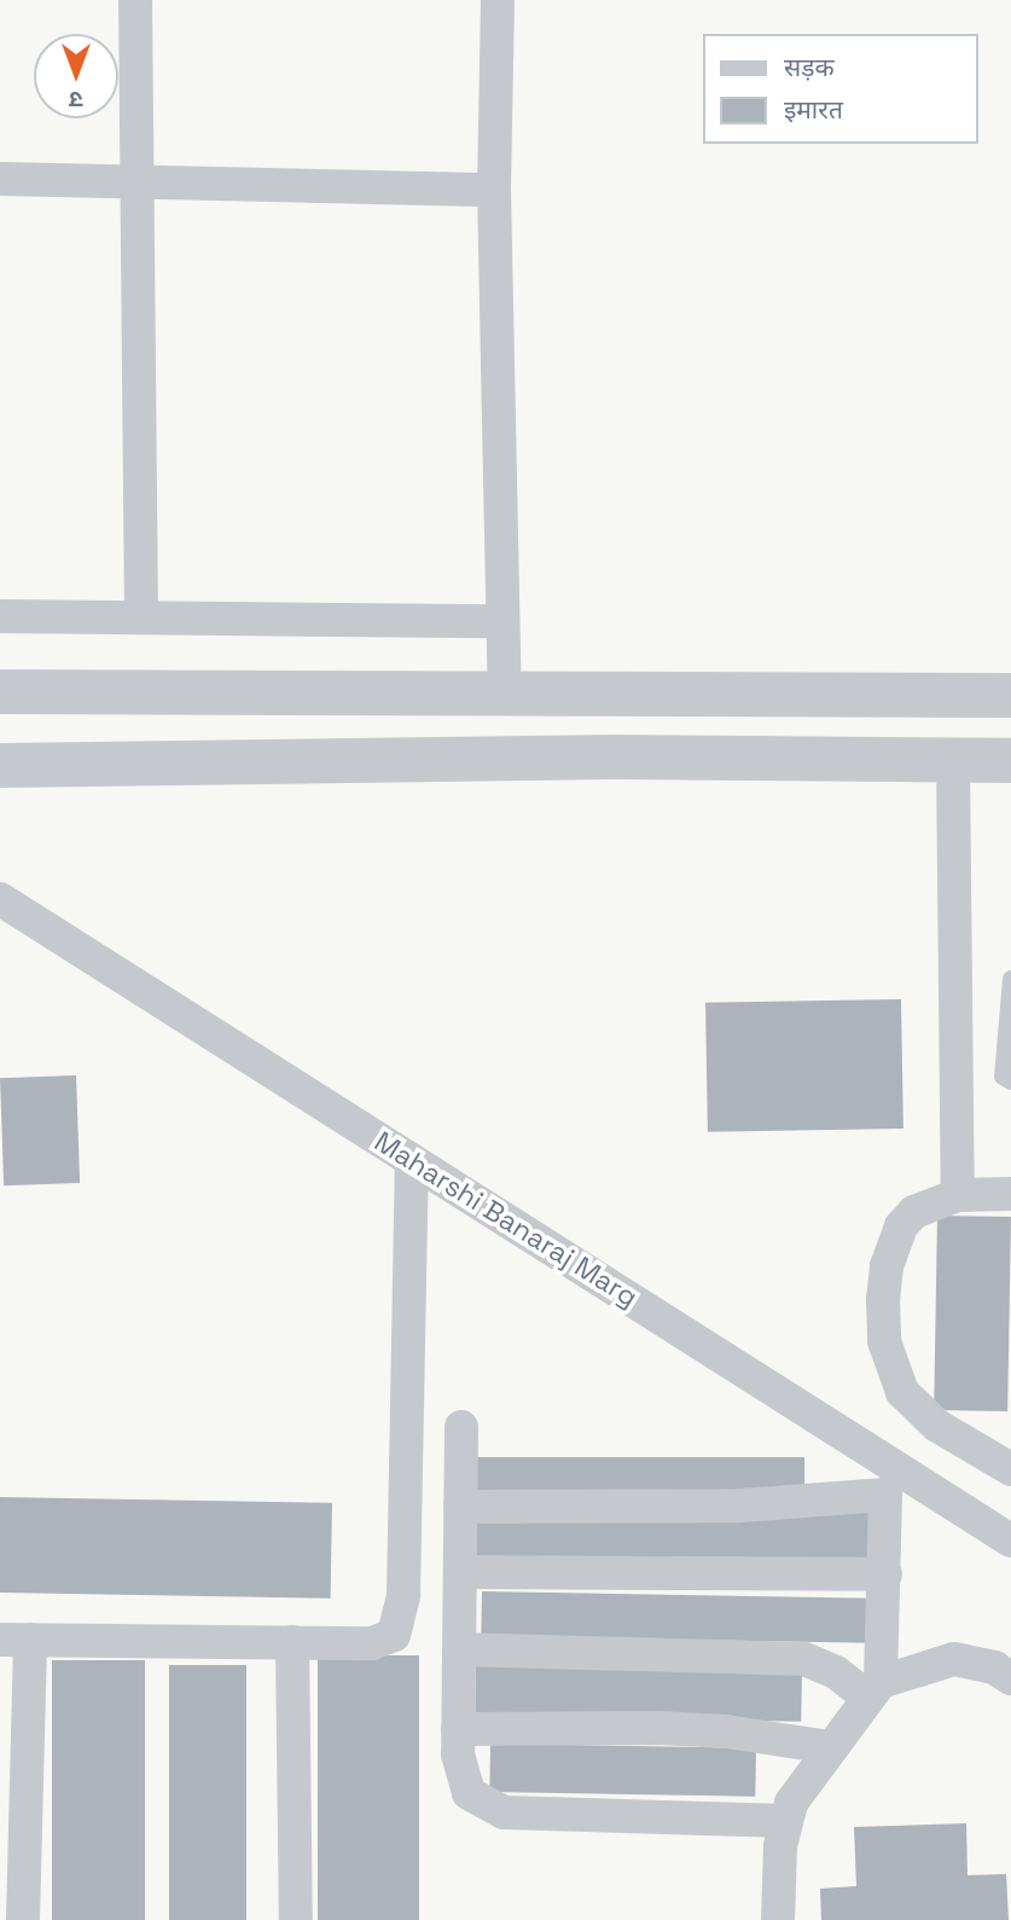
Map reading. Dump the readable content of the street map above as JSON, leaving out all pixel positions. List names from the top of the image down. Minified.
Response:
{"streets":{"street":["Maharshi Banaraj Marg"]},"legend":["सड़क","इमारत"],"north":"bottom"}
